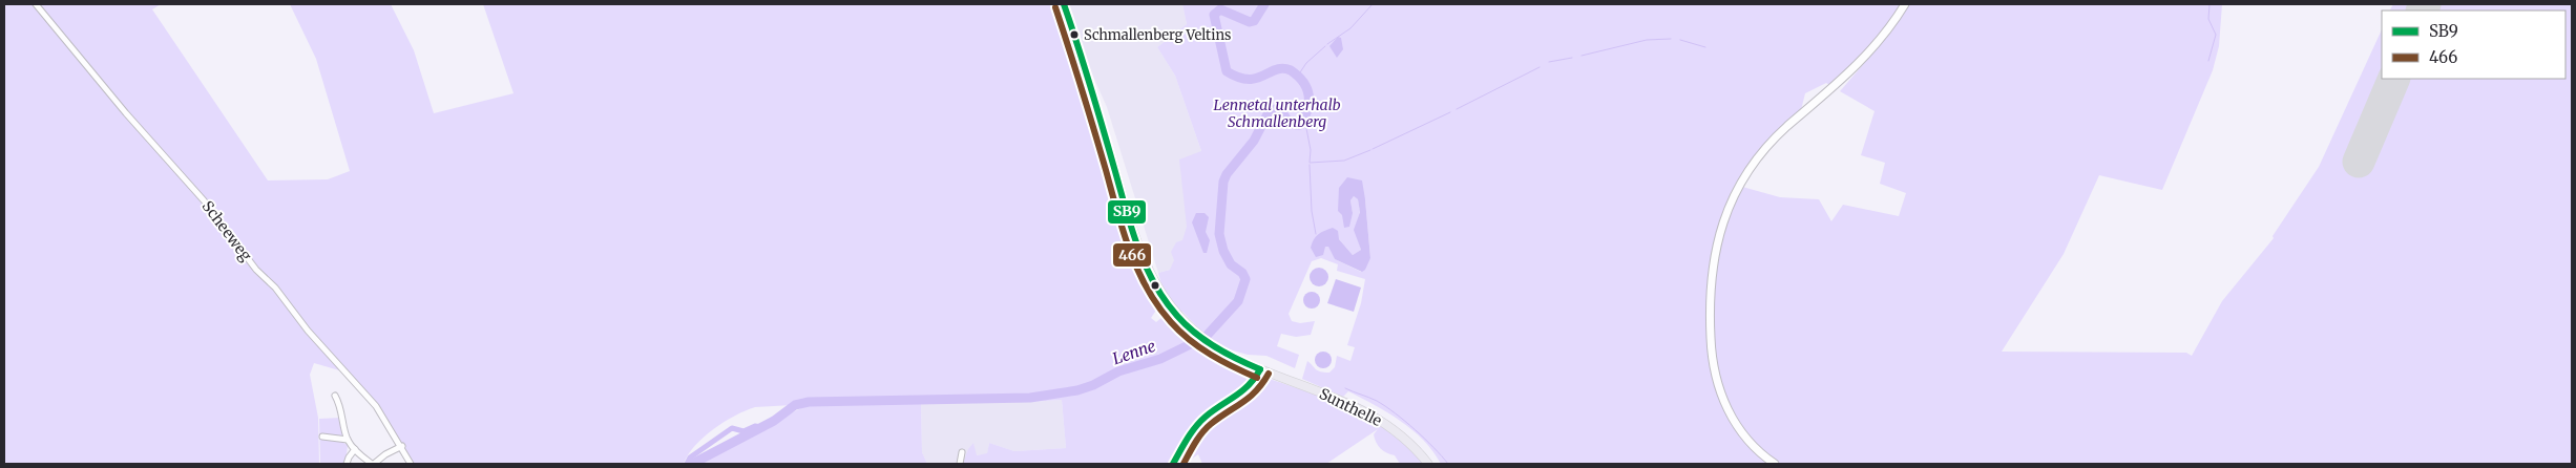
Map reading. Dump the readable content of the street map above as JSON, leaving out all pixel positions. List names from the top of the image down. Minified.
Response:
{"streets":{"main road":["Sunthelle"],"street":["Scheeweg"]},"water":["Lenne"],"parks":["Lennetal unterhalb Schmallenberg"],"places":["Schmallenberg Veltins"],"lines":["transit line SB9","transit line 466"],"legend":["SB9","466"]}
